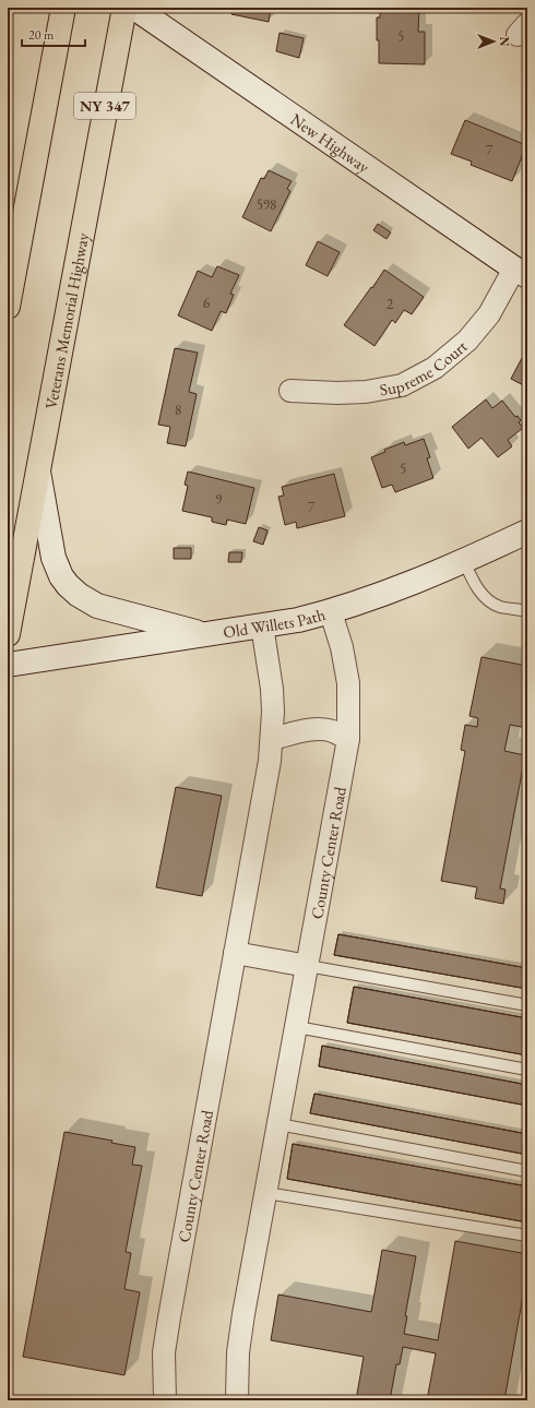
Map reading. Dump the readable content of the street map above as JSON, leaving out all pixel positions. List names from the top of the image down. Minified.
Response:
{"streets":{"highway":["NY 347","Veterans Memorial Highway"],"main road":["New Highway","Old Willets Path"],"street":["Supreme Court","County Center Road"]},"crossings":[["New Highway","Supreme Court"],["Old Willets Path","County Center Road"]],"house_numbers":["5","7","598","6","2","8","5","9","7"],"scale_bar":"20 m","north":"right"}
